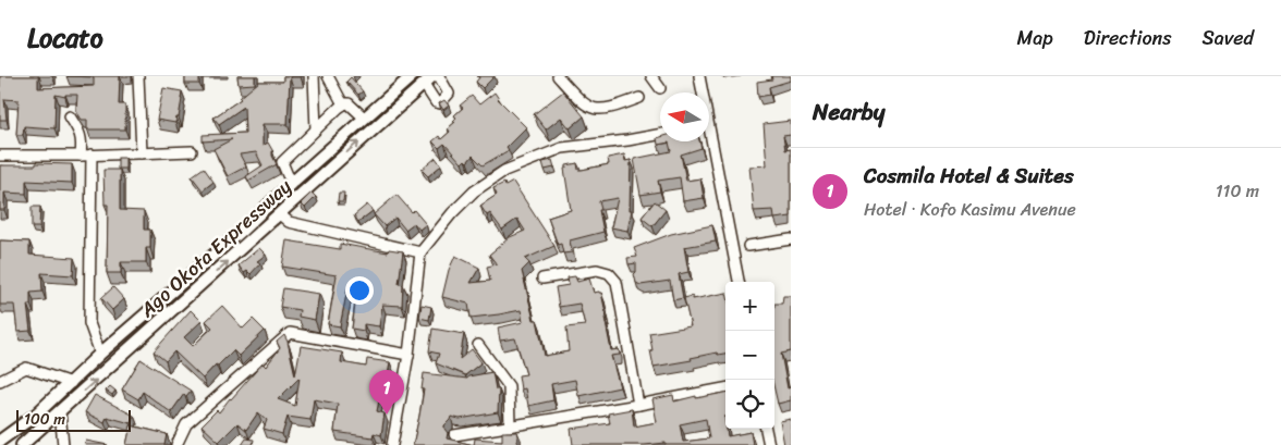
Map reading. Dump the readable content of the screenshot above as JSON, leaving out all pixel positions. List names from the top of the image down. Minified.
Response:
{"streets":{"main road":["Ago Okota Expressway"]},"scale_bar":"100 m","north":"left","page":{"header":"Locato","nav":["Map","Directions","Saved"],"heading":"Nearby","list":[{"mark":"1","name":"Cosmila Hotel & Suites","note":"Hotel · Kofo Kasimu Avenue","value":"110 m"}],"map_buttons":["+","−"],"pins":"1","scale":"100 m"}}
